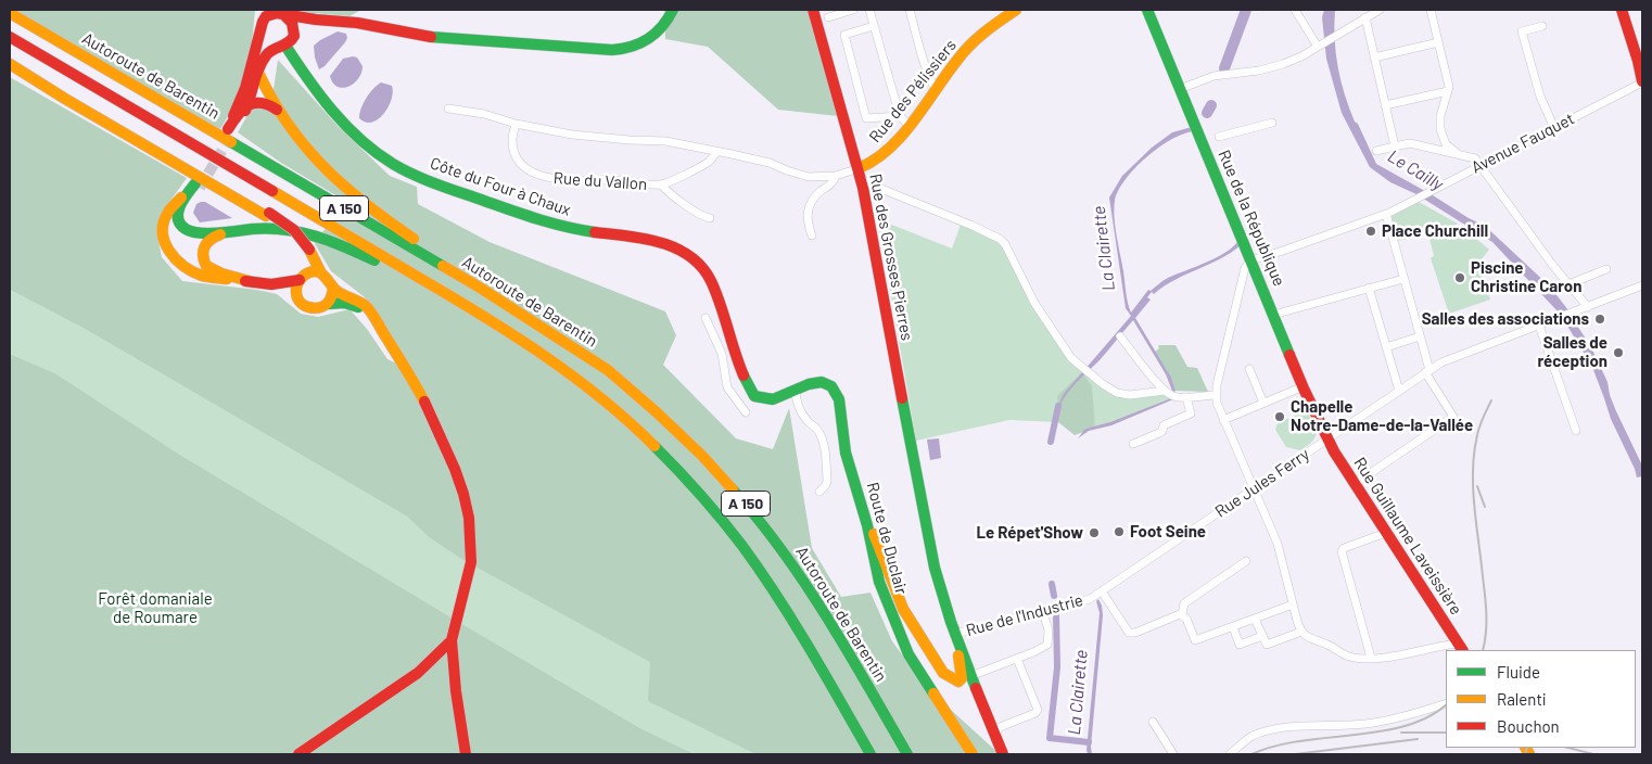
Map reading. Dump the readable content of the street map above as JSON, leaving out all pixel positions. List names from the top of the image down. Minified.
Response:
{"streets":{"main road":["Autoroute de Barentin","Rue des Pélissiers","Côte du Four à Chaux","A 150","Rue de la République","Rue des Grosses Pierres","Rue Guillaume Laveissière","Route de Duclair"],"street":["Avenue Fauquet","Rue du Vallon","Rue Jules Ferry","Rue de l'Industrie"]},"crossings":[["Rue des Pélissiers","Rue des Grosses Pierres"],["Avenue Fauquet","Rue de la République"],["Rue du Vallon","Rue des Grosses Pierres"],["Côte du Four à Chaux","Route de Duclair"],["Rue de la République","Rue Jules Ferry"],["Rue de la République","Rue Guillaume Laveissière"],["Rue des Grosses Pierres","Rue de l'Industrie"],["Rue Jules Ferry","Rue Guillaume Laveissière"],["Rue Jules Ferry","Rue de l'Industrie"]],"water":["Le Cailly","La Clairette"],"parks":["Forêt domaniale de Roumare"],"places":["Place Churchill","Piscine Christine Caron","Salles des associations","Salles de réception","Chapelle Notre-Dame-de-la-Vallée","Foot Seine","Le Répet'Show"],"legend":["Fluide","Ralenti","Bouchon"]}
